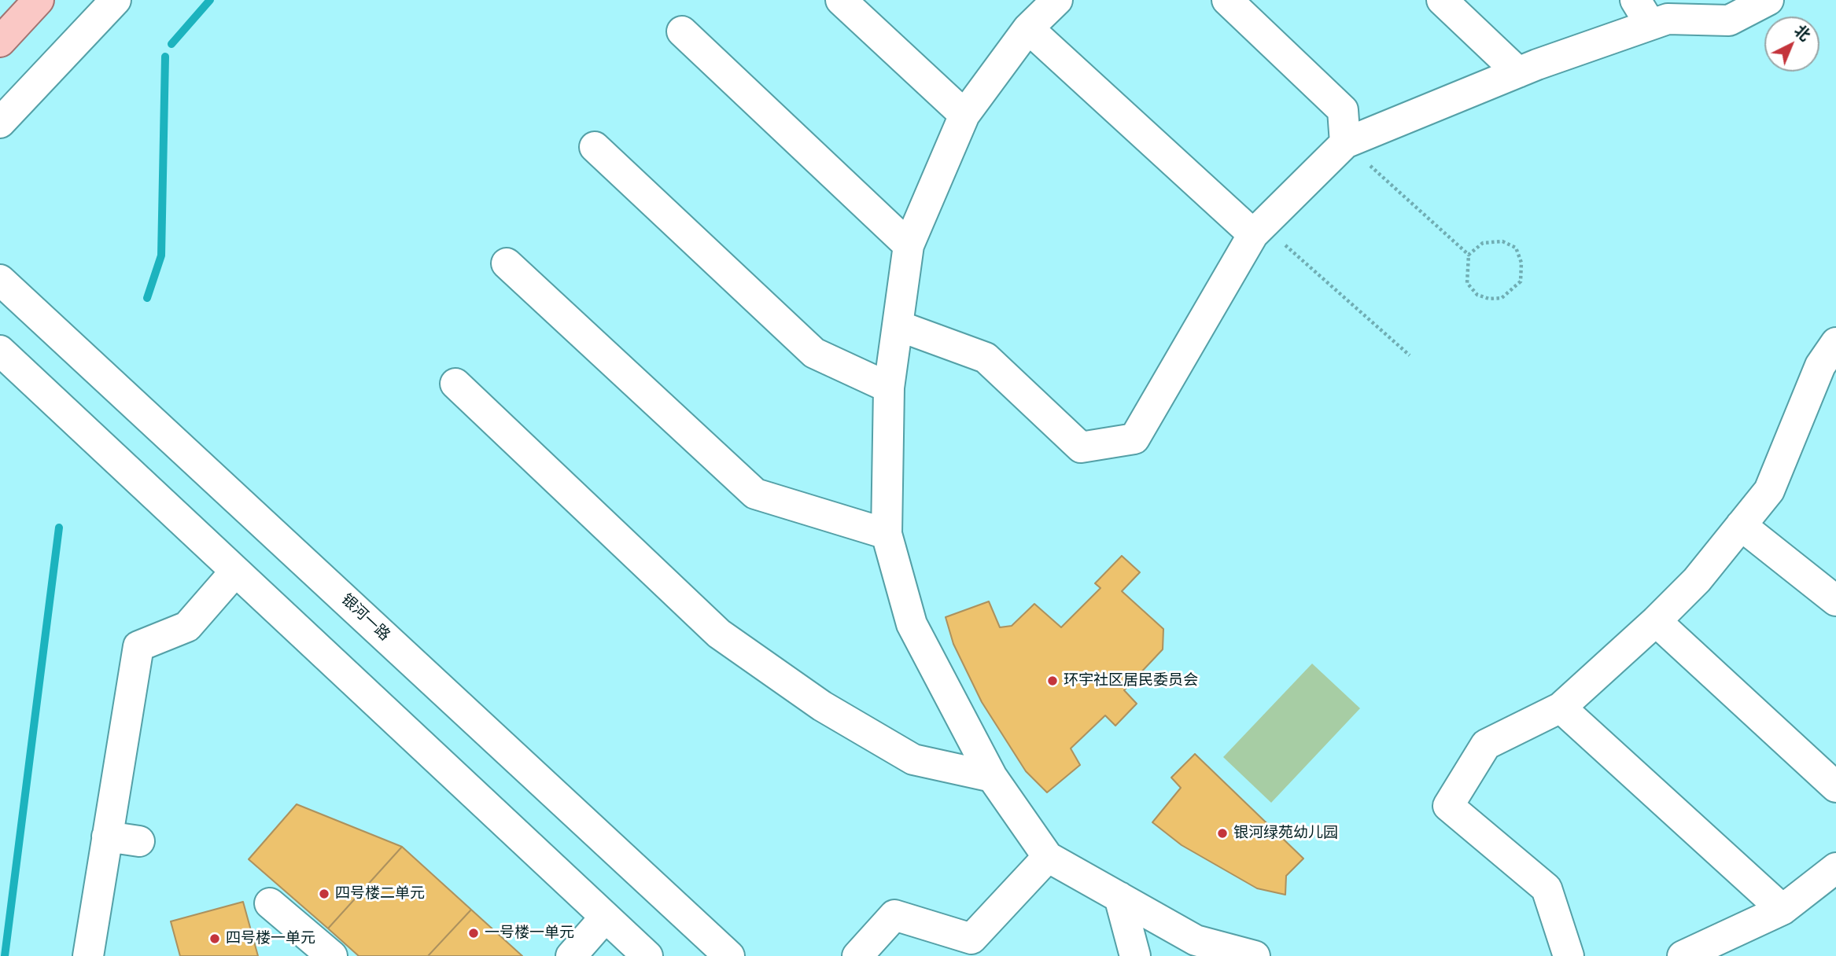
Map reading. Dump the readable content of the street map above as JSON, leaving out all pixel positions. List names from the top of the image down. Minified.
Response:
{"streets":{"street":["银河一路"]},"places":["环宇社区居民委员会","银河绿苑幼儿园","四号楼二单元","一号楼一单元","四号楼一单元"],"north":"top right"}
